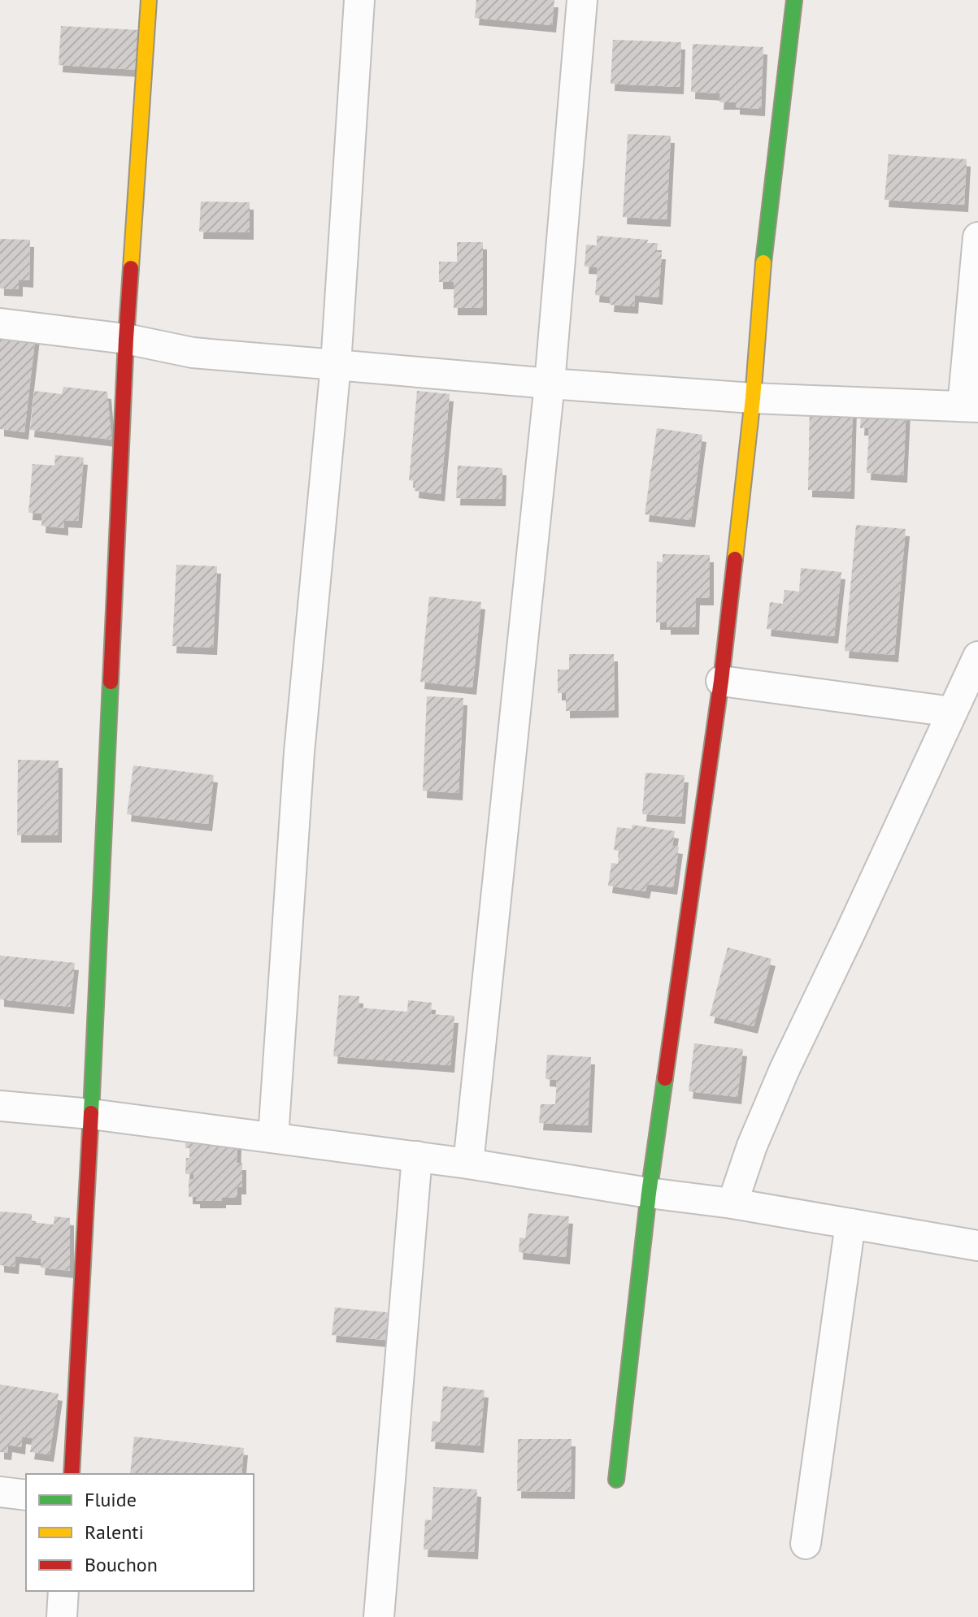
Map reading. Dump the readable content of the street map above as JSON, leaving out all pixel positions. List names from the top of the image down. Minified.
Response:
{"legend":["Fluide","Ralenti","Bouchon"]}
